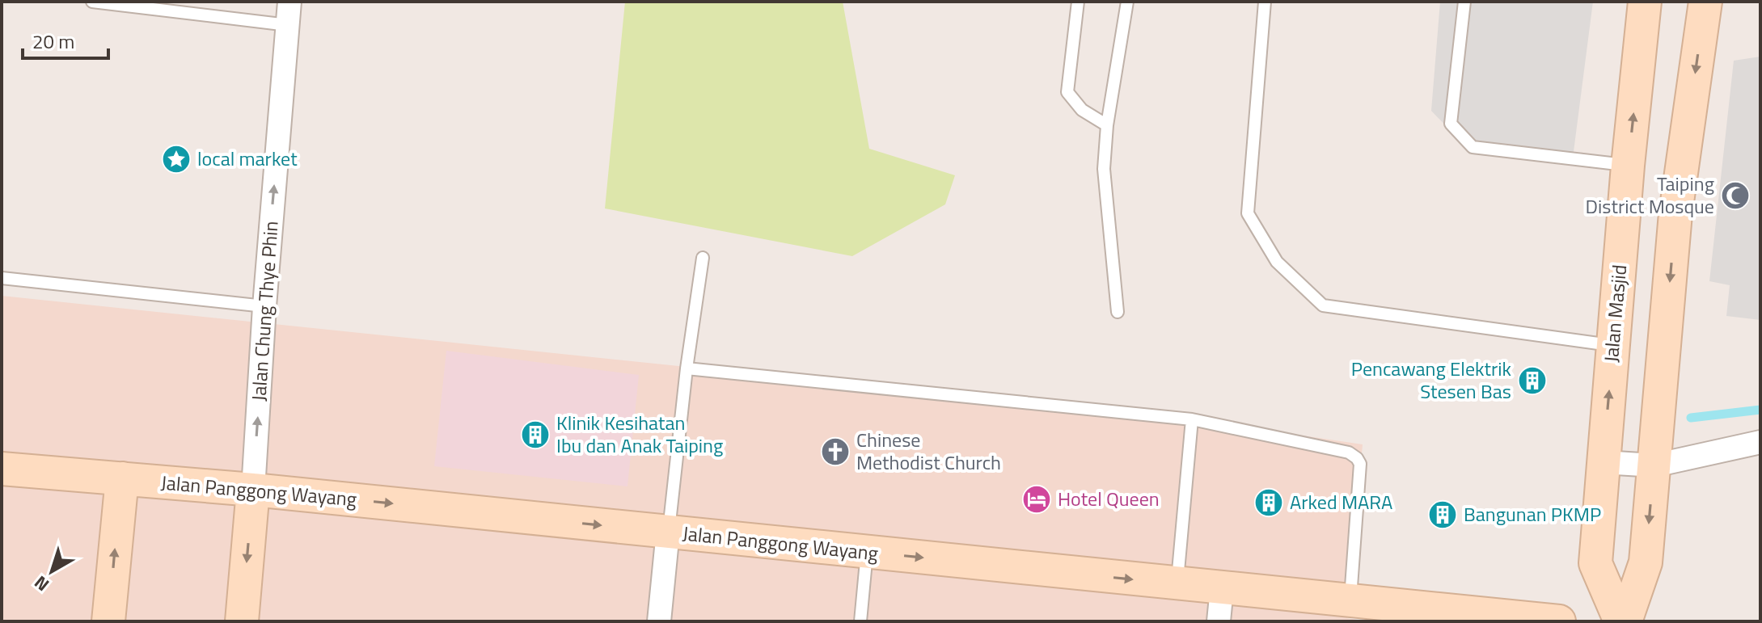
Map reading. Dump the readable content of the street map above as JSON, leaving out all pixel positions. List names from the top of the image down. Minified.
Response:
{"streets":{"street":["Jalan Chung Thye Phin","Jalan Masjid","Jalan Panggong Wayang"]},"crossings":[["Jalan Chung Thye Phin","Jalan Panggong Wayang"]],"one_way":["Jalan Panggong Wayang"],"places":{"place":["local market"],"mosque":["Taiping District Mosque"],"building":["Pencawang Elektrik Stesen Bas","Klinik Kesihatan Ibu dan Anak Taiping","Arked MARA","Bangunan PKMP"],"church":["Chinese Methodist Church"],"hotel":["Hotel Queen"]},"scale_bar":"20 m","north":"bottom left"}
